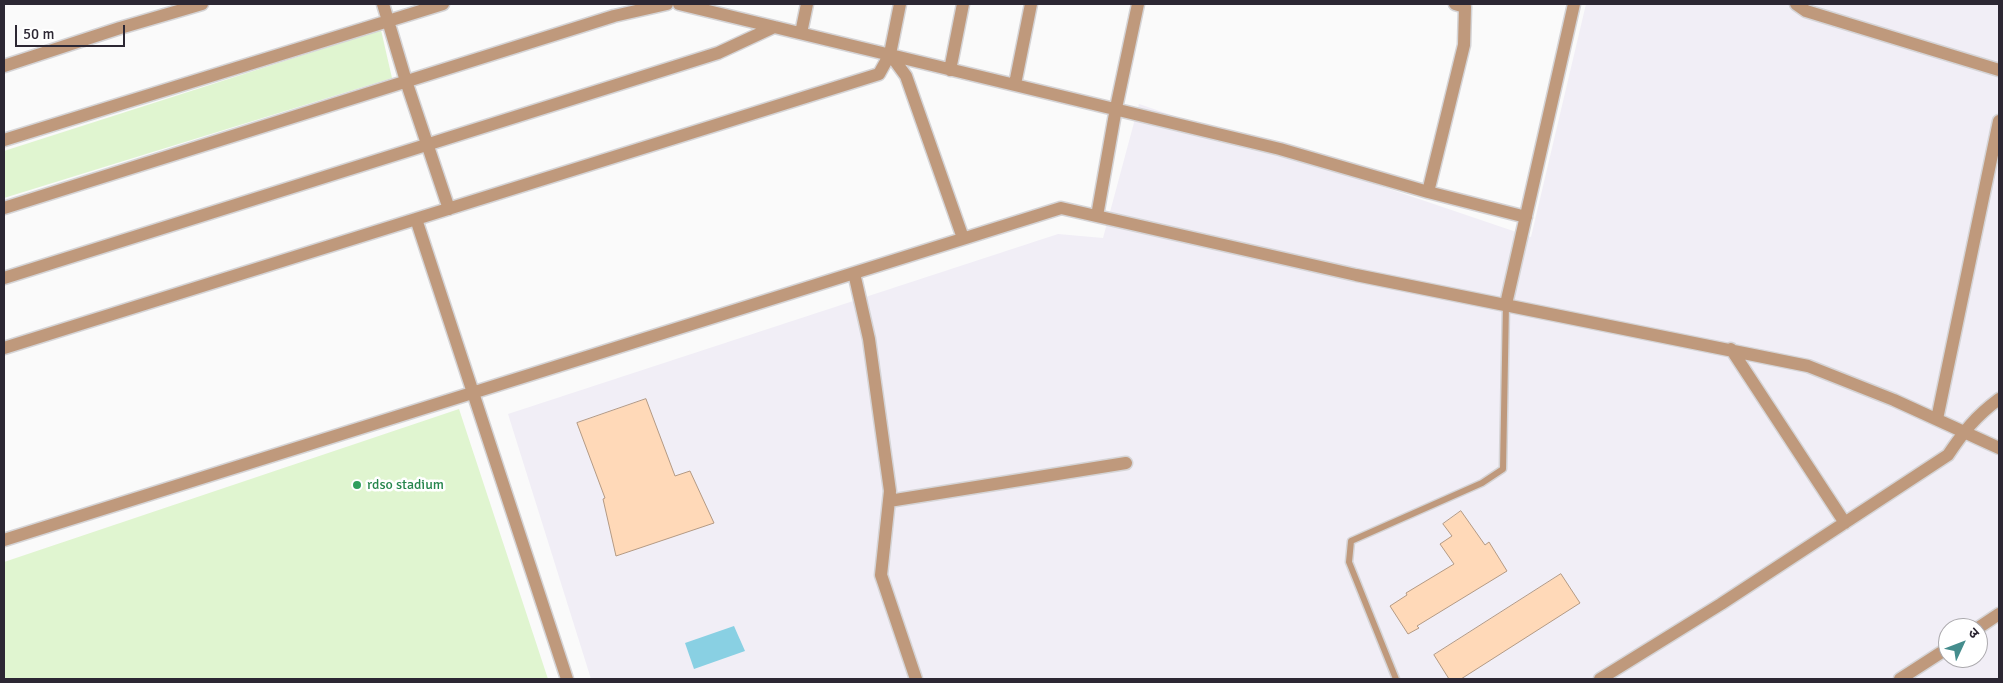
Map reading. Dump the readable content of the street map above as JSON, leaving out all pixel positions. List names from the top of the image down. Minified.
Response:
{"places":["rdso stadium"],"scale_bar":"50 m","north":"top right"}
